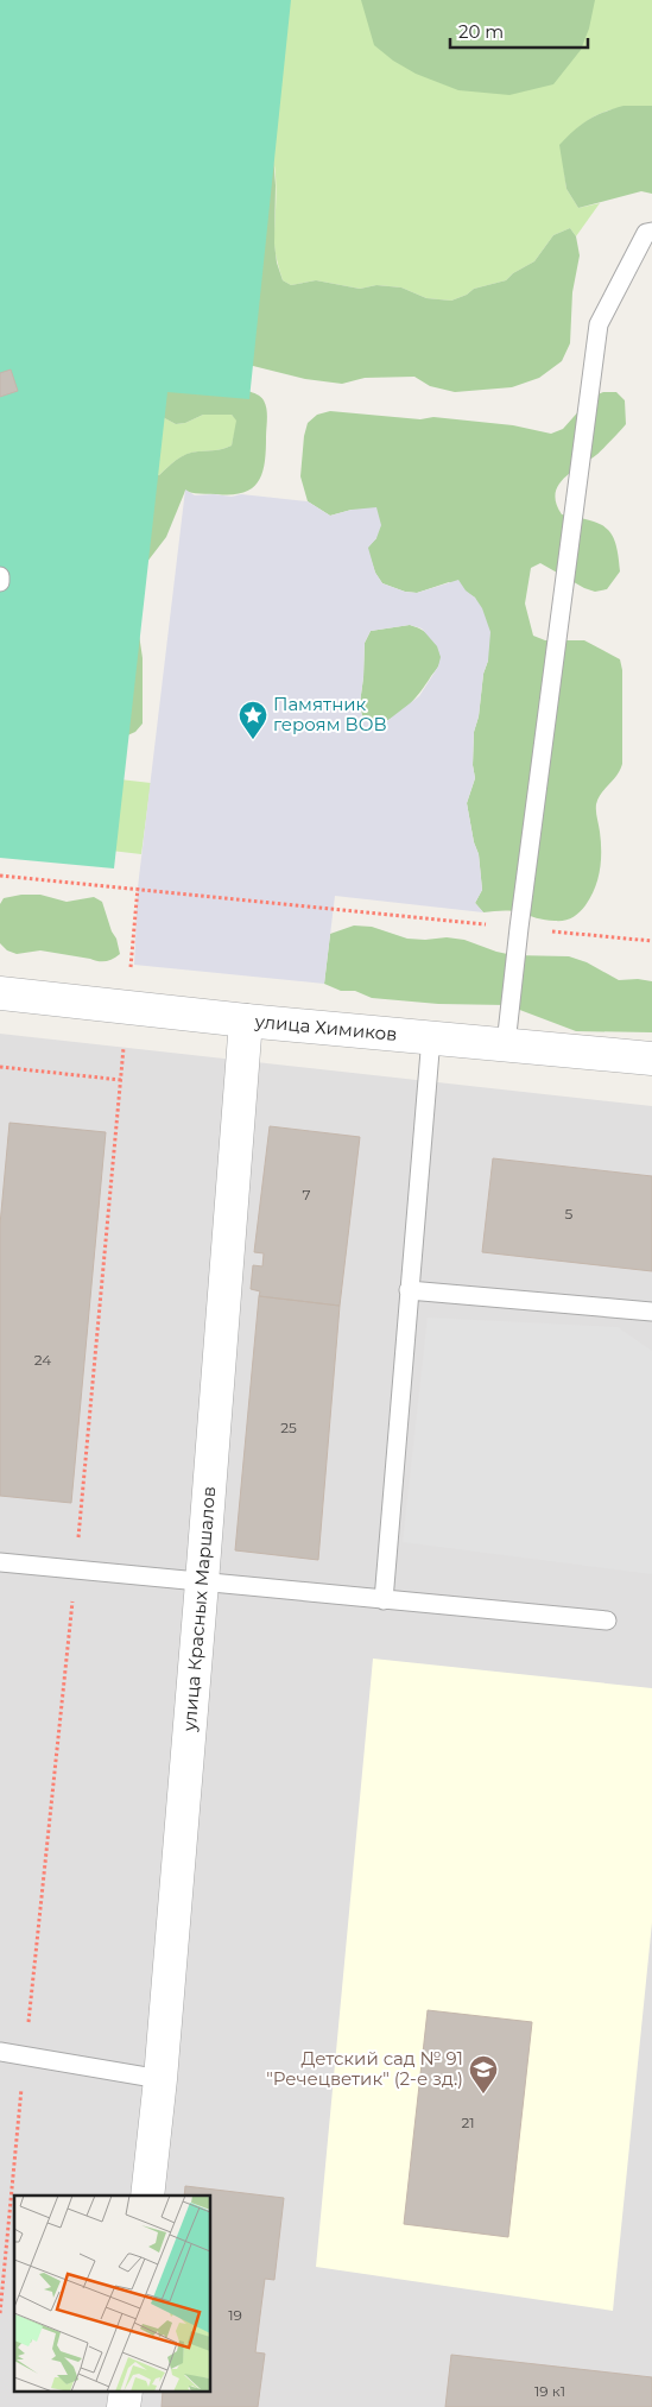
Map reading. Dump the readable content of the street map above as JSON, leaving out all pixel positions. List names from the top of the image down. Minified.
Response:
{"streets":{"street":["улица Химиков","улица Красных Маршалов"]},"crossings":[["улица Химиков","улица Красных Маршалов"]],"places":{"place":["Памятник героям ВОВ"],"school or university":["Детский сад № 91 \"Речецветик\" (2-е зд.)"]},"house_numbers":["7","5","24","25","21","19","19 к1"],"scale_bar":"20 m"}
